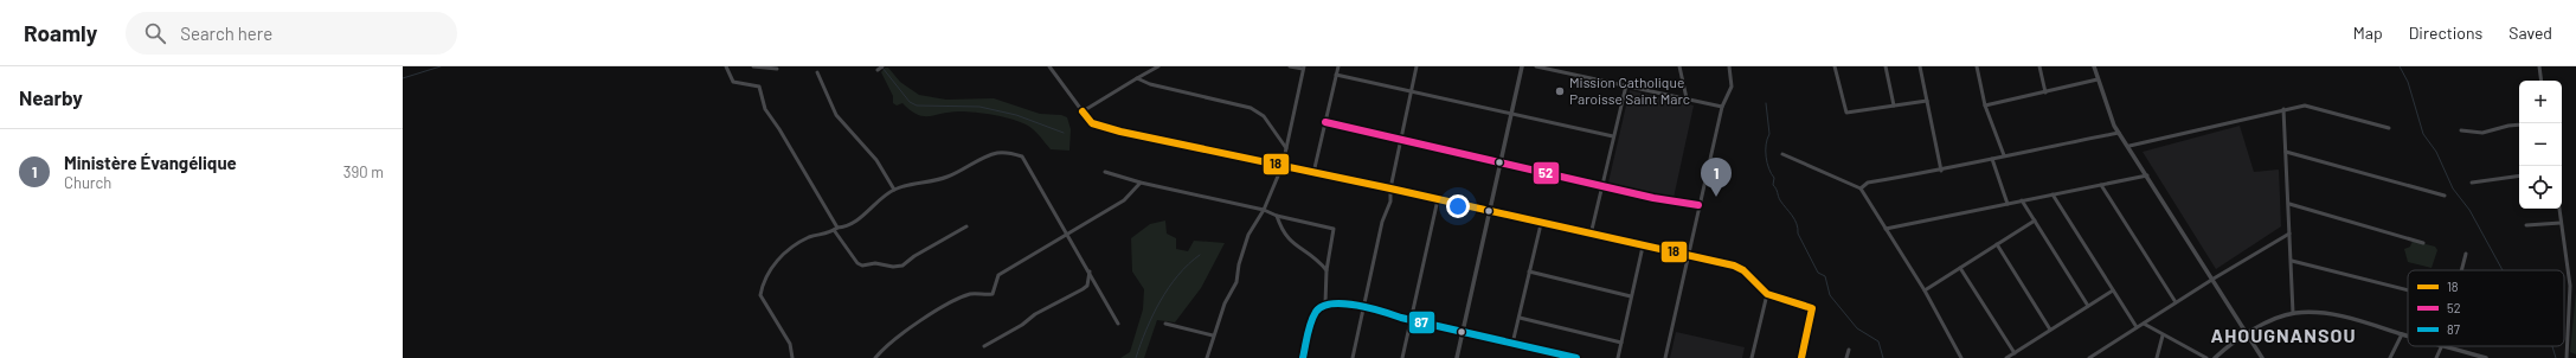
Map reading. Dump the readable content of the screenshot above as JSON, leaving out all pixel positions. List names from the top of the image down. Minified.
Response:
{"districts":["AHOUGNANSOU"],"places":["Mission Catholique Paroisse Saint Marc"],"lines":["transit line 18","transit line 52","transit line 87"],"legend":["18","52","87"],"page":{"header":"Roamly","search":"Search here","nav":["Map","Directions","Saved"],"heading":"Nearby","map_buttons":["+","−"],"list":[{"mark":"1","name":"Ministère Évangélique","note":"Church","value":"390 m"}],"pins":"1"}}
